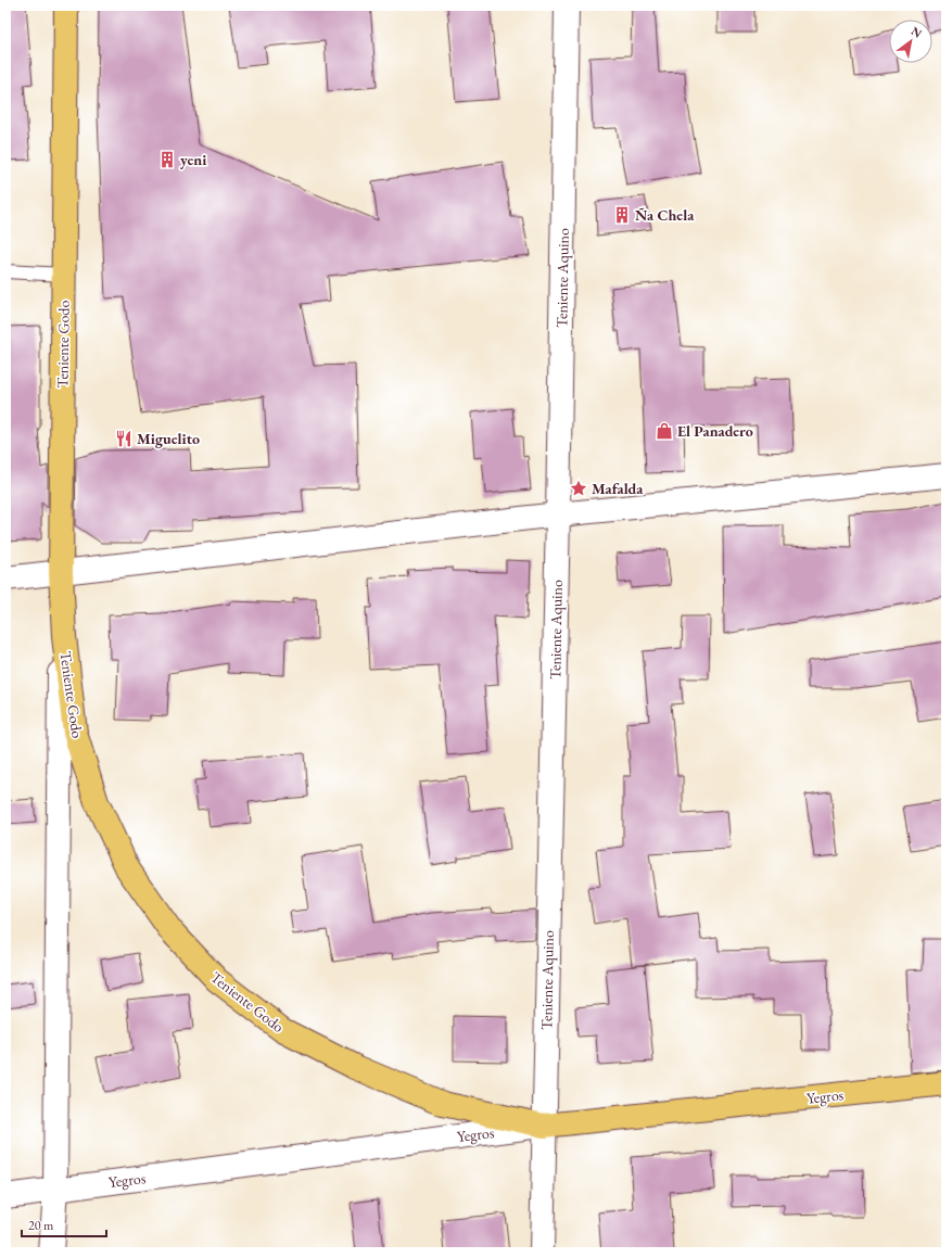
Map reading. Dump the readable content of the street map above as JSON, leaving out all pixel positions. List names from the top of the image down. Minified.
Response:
{"streets":{"main road":["Teniente Godo","Yegros"],"street":["Teniente Aquino"]},"crossings":[["Teniente Aquino","Teniente Godo"],["Teniente Aquino","Yegros"],["Teniente Godo","Yegros"]],"places":{"building":["yeni","Ña Chela"],"shop":["El Panadero"],"restaurant":["Miguelito"],"place":["Mafalda"]},"scale_bar":"20 m","north":"top right"}
